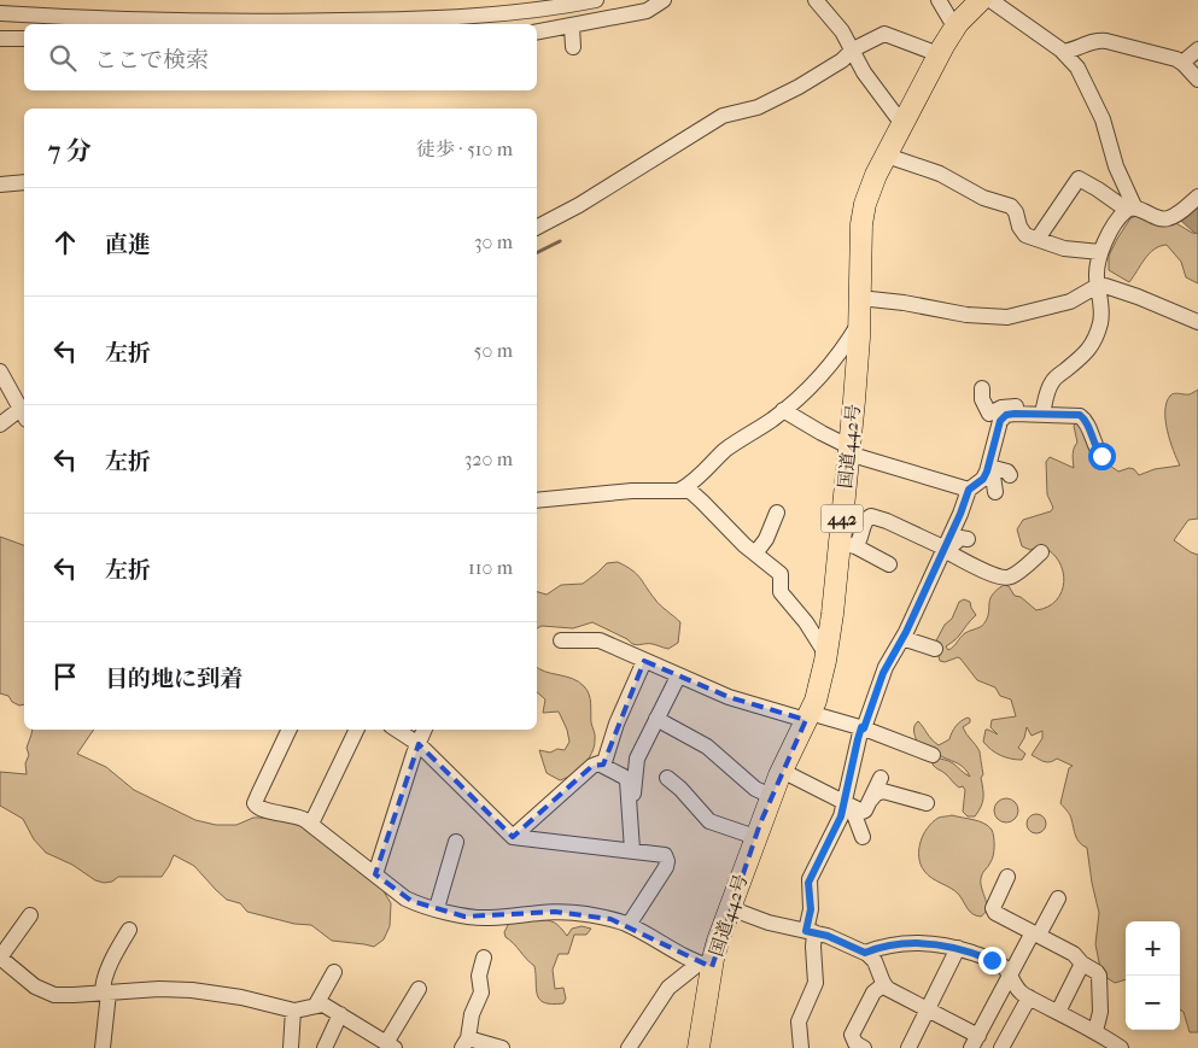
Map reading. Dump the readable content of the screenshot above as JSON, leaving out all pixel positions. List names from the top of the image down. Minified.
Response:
{"streets":{"highway":["国道442号","442"]},"page":{"search":"ここで検索","heading":["7 分","徒歩 · 510 m"],"list":[["直進","30 m"],["左折","50 m"],["左折","320 m"],["左折","110 m"],"目的地に到着"],"map_buttons":["+","−"]}}
